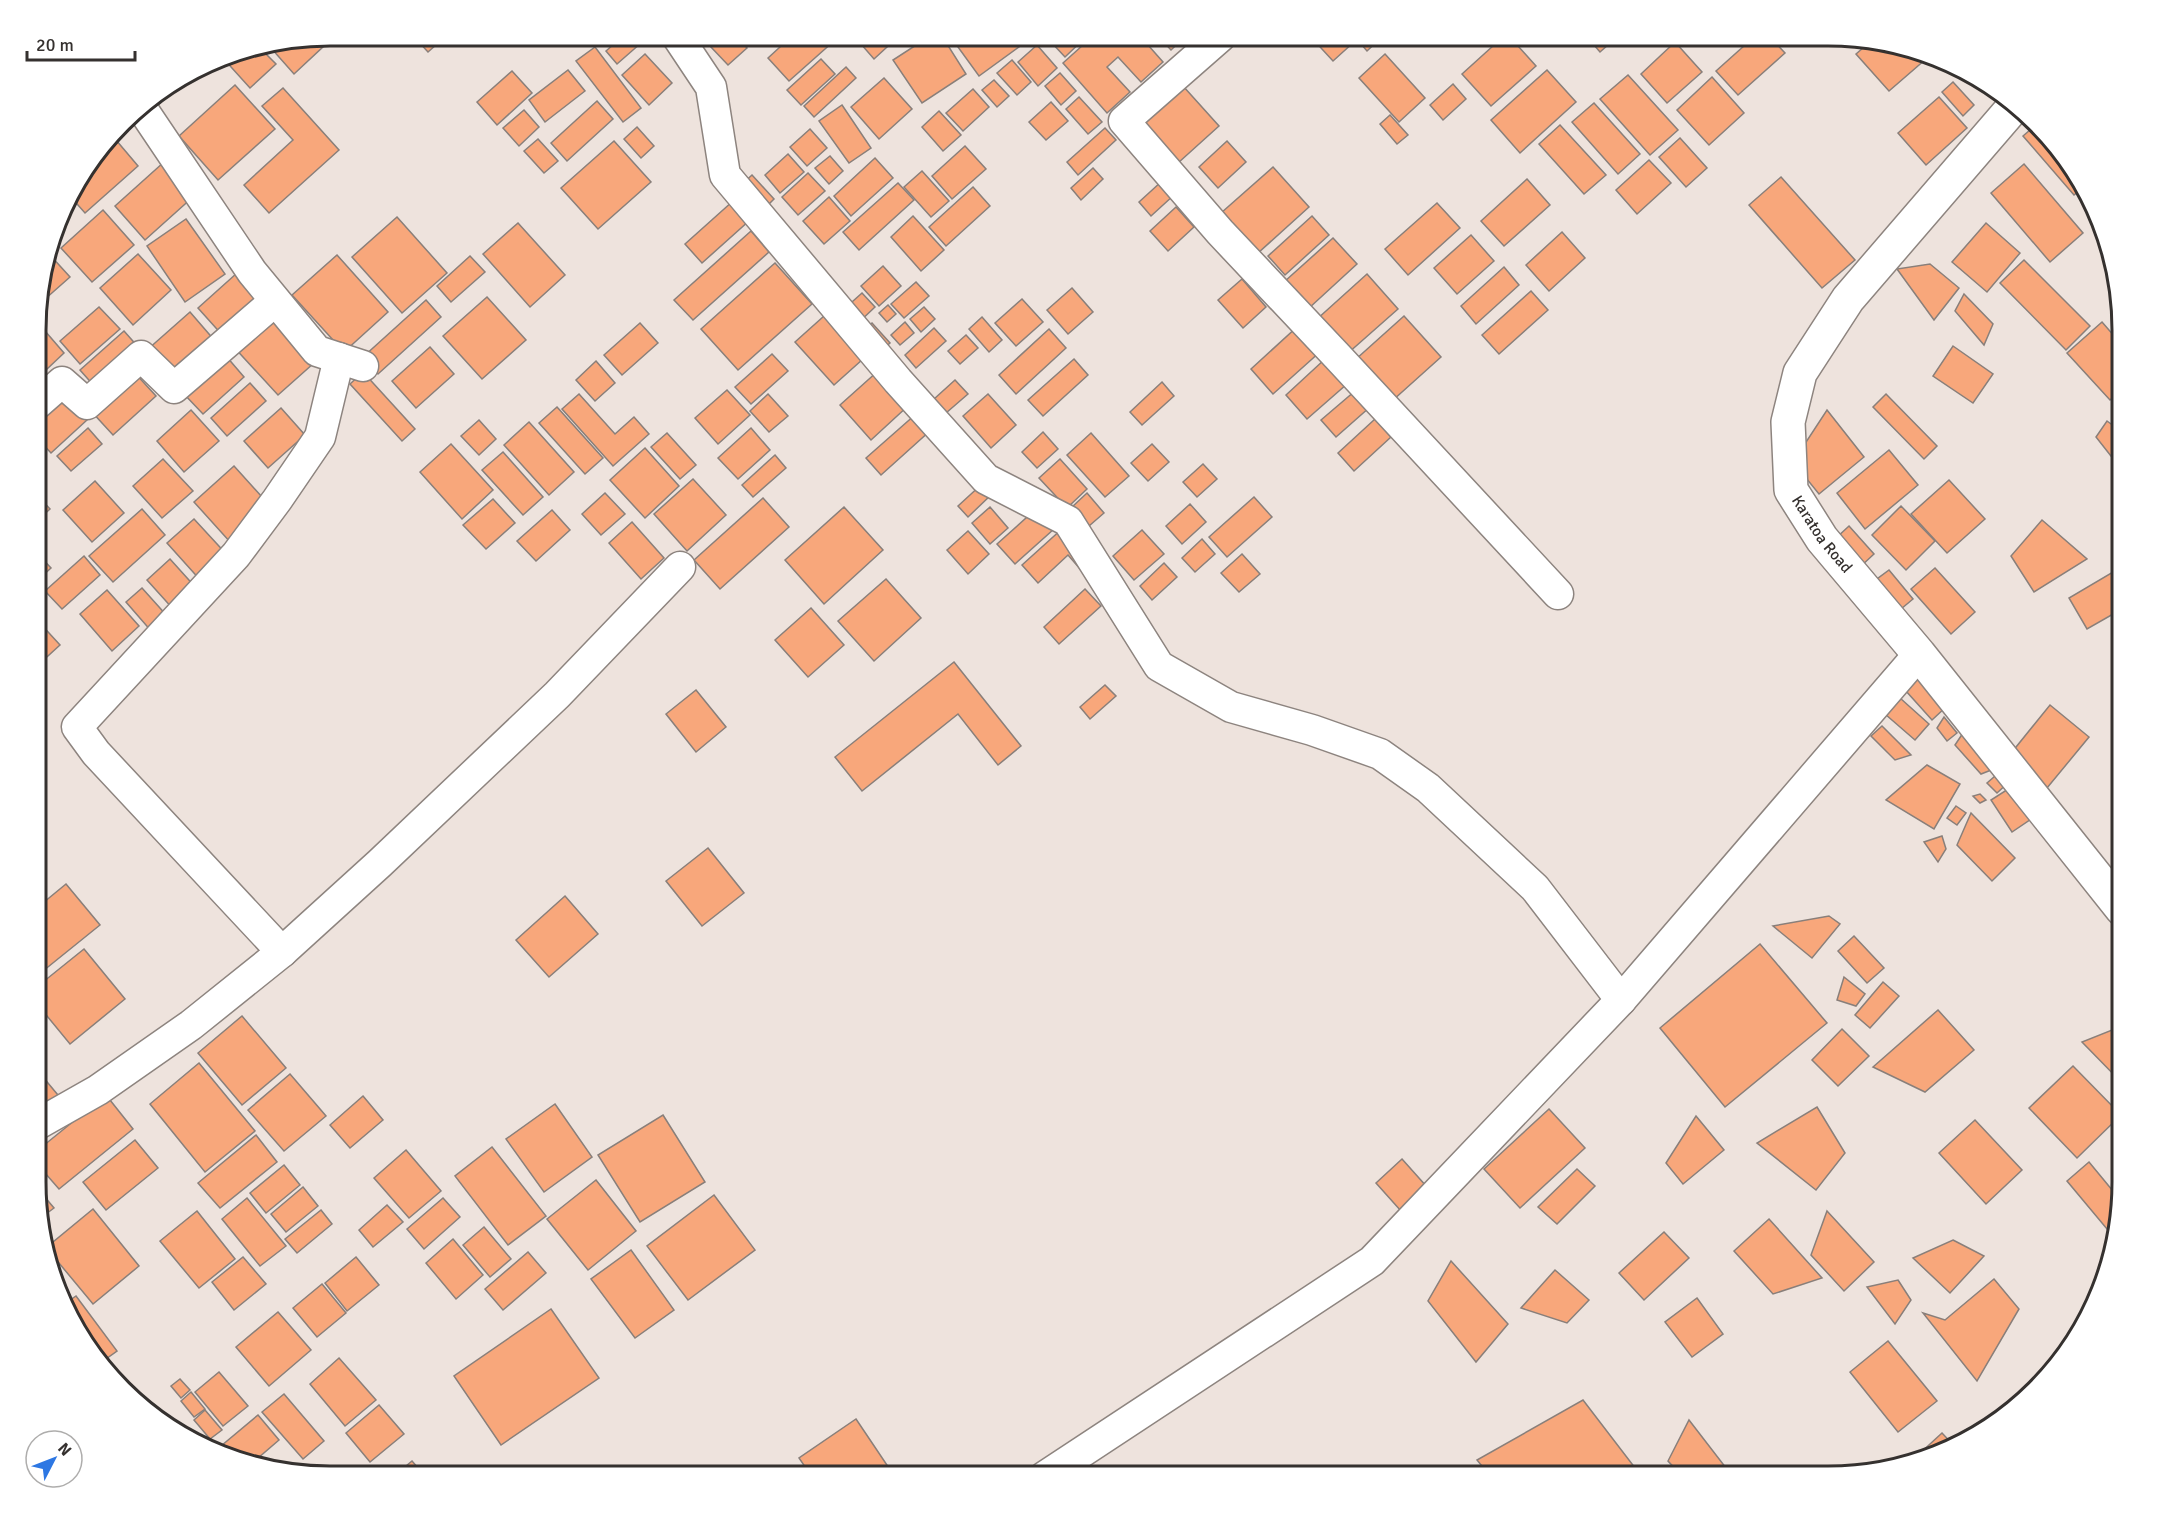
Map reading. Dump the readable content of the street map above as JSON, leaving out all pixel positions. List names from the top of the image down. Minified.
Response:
{"streets":{"street":["Karatoa Road"]},"scale_bar":"20 m","north":"top right"}
